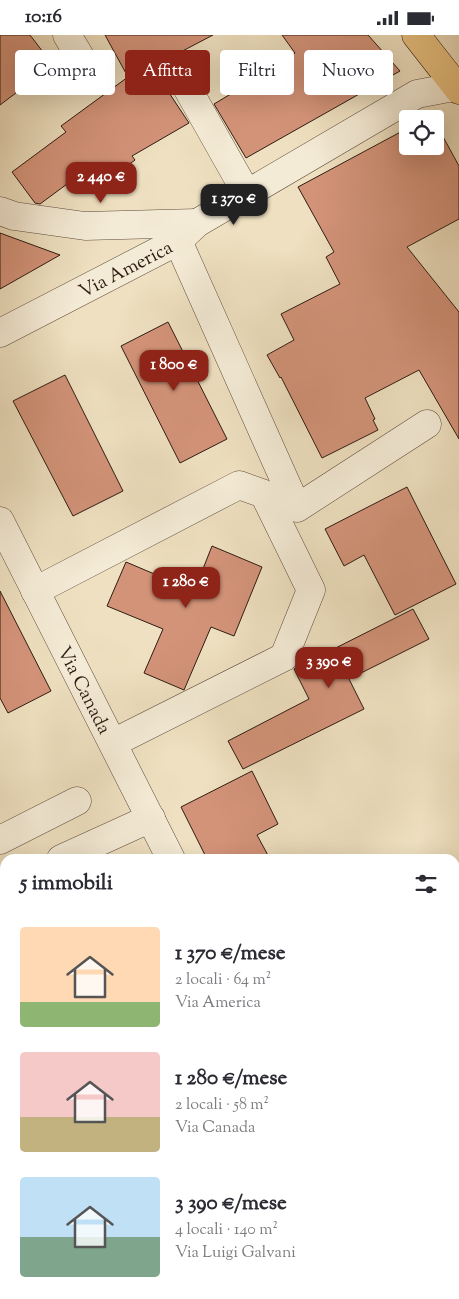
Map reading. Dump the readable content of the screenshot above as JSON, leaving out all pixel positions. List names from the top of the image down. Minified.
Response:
{"streets":{"street":["Via America","Via Canada"]},"page":{"status":"10:16","chip":["Compra","Affitta","Filtri","Nuovo"],"price":["2 440 €","1 370 €","1 800 €","1 280 €","3 390 €"],"heading":"5 immobili","list":[{"name":"1 370 €/mese","note":"2 locali · 64 m² · Via America"},{"name":"1 280 €/mese","note":"2 locali · 58 m² · Via Canada"},{"name":"3 390 €/mese","note":"4 locali · 140 m² · Via Luigi Galvani"}]}}
